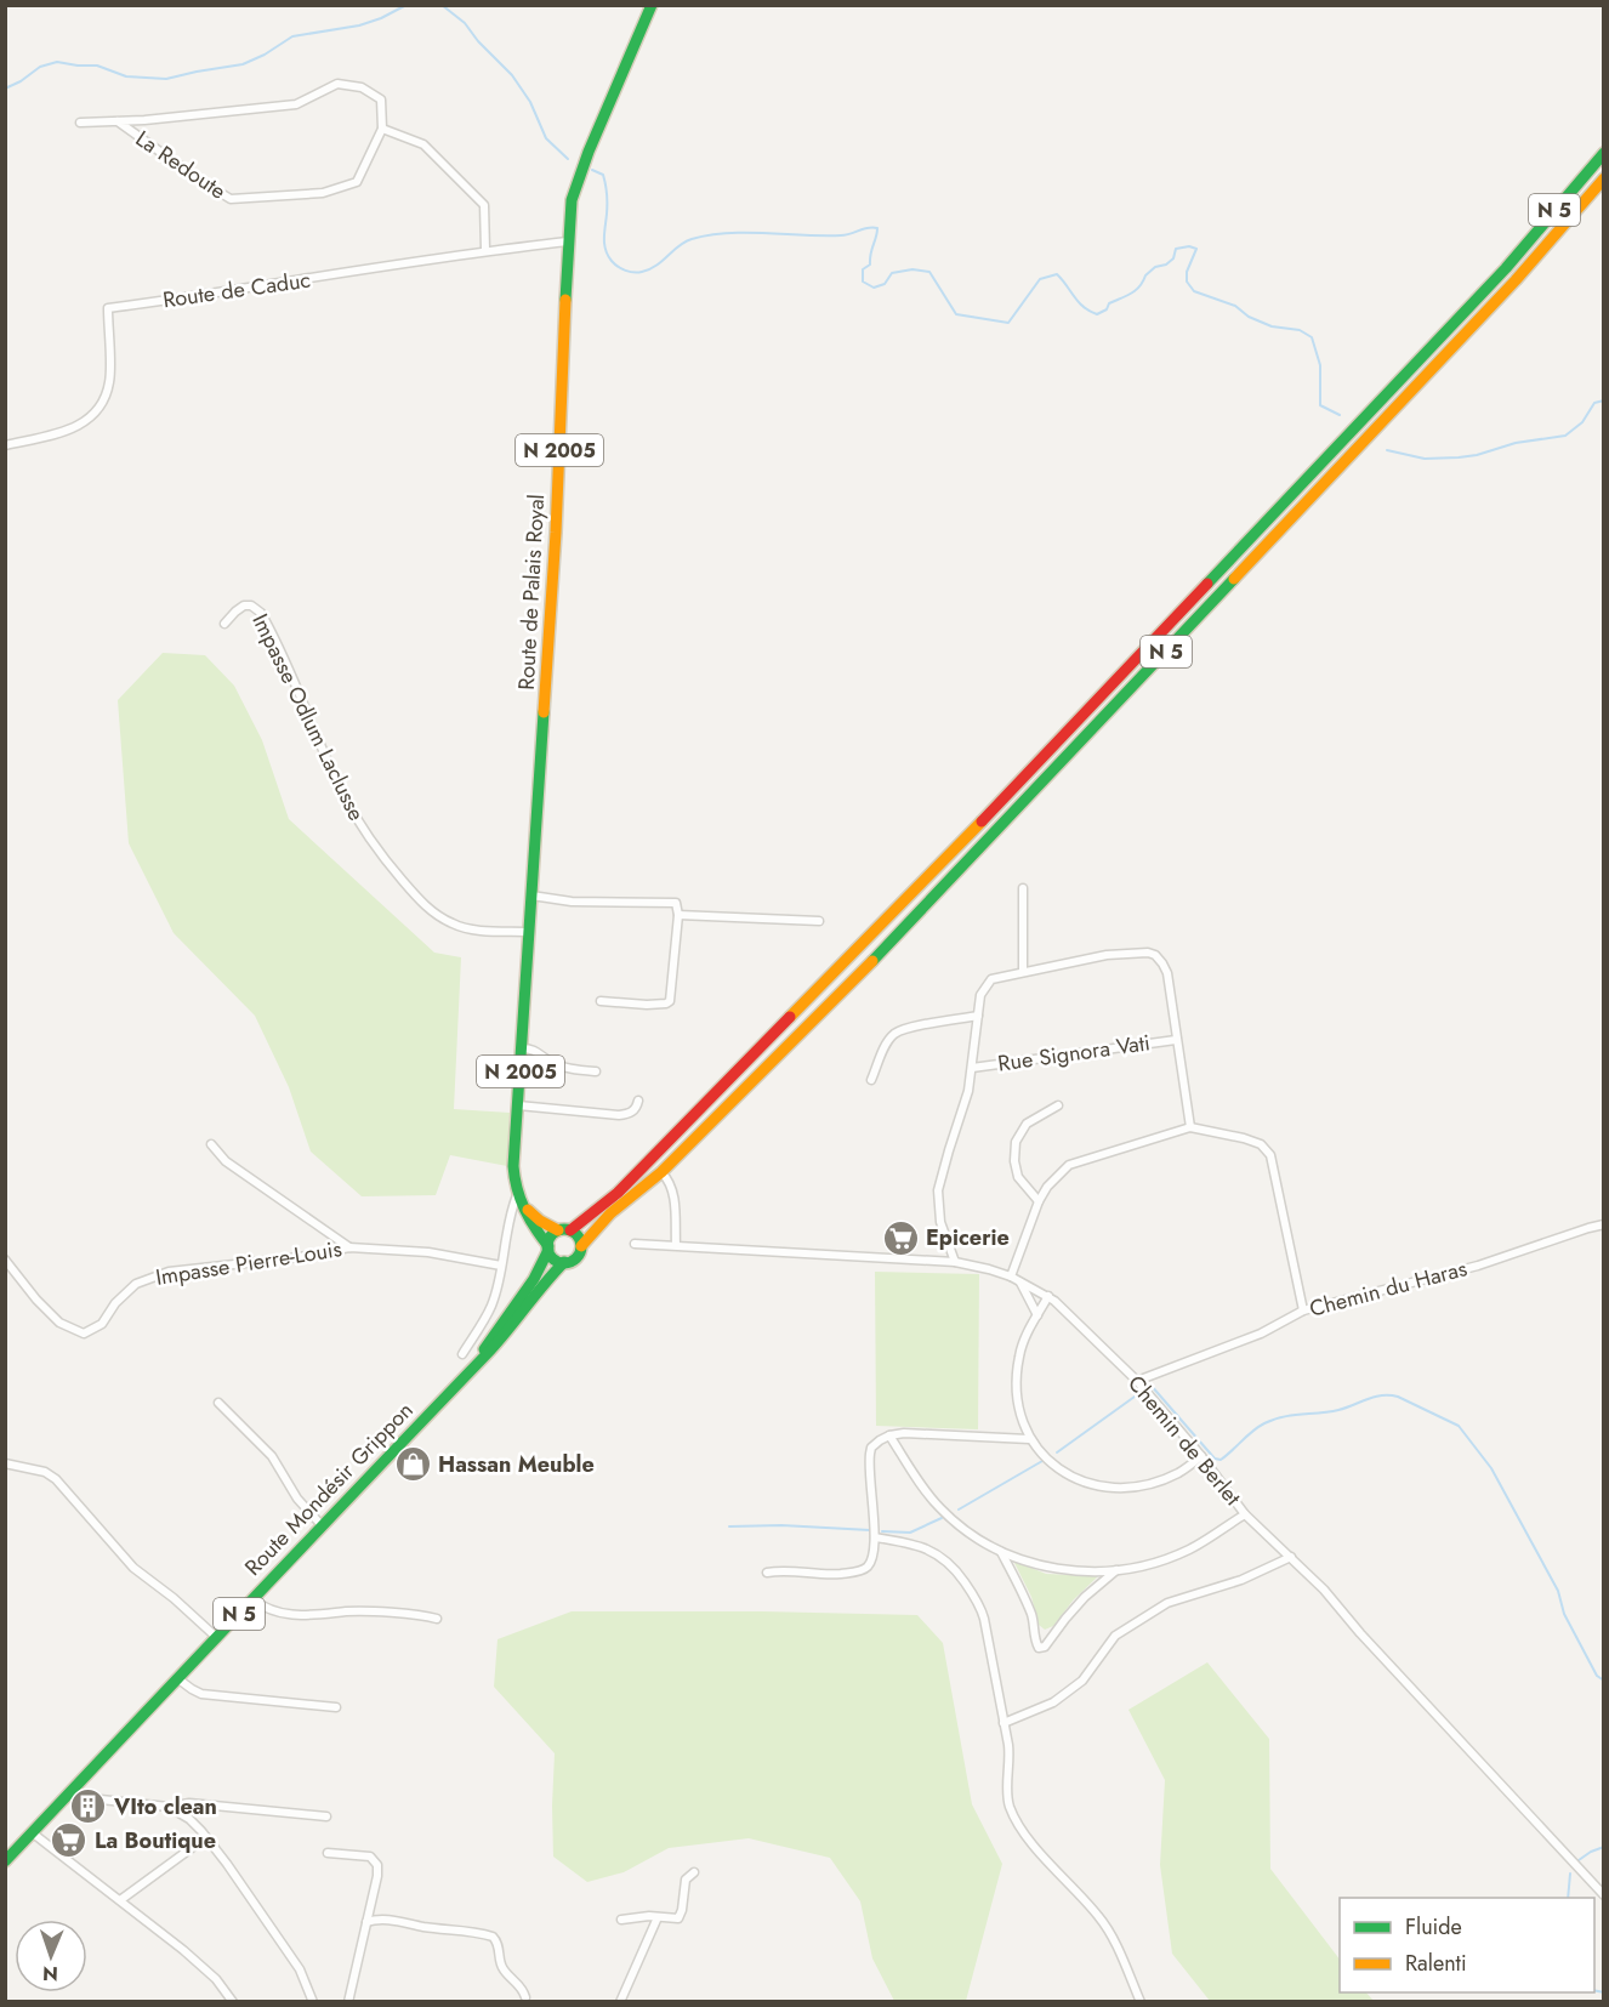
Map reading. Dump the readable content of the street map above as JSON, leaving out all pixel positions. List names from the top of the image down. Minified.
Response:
{"streets":{"main road":["N 5","N 2005","Route de Palais Royal","Route Mondésir Grippon"],"street":["La Redoute","Route de Caduc","Impasse Odlum Laclusse","Rue Signora Vati","Impasse Pierre-Louis","Chemin du Haras","Chemin de Berlet"]},"crossings":[["N 5","Route de Palais Royal"],["N 5","Route Mondésir Grippon"],["Route de Caduc","Route de Palais Royal"],["Route de Palais Royal","Impasse Odlum Laclusse"],["Route de Palais Royal","Route Mondésir Grippon"],["Chemin du Haras","Chemin de Berlet"]],"places":{"supermarket":["Epicerie","La Boutique"],"shop":["Hassan Meuble"],"building":["VIto clean"]},"legend":["Fluide","Ralenti"],"north":"bottom"}
